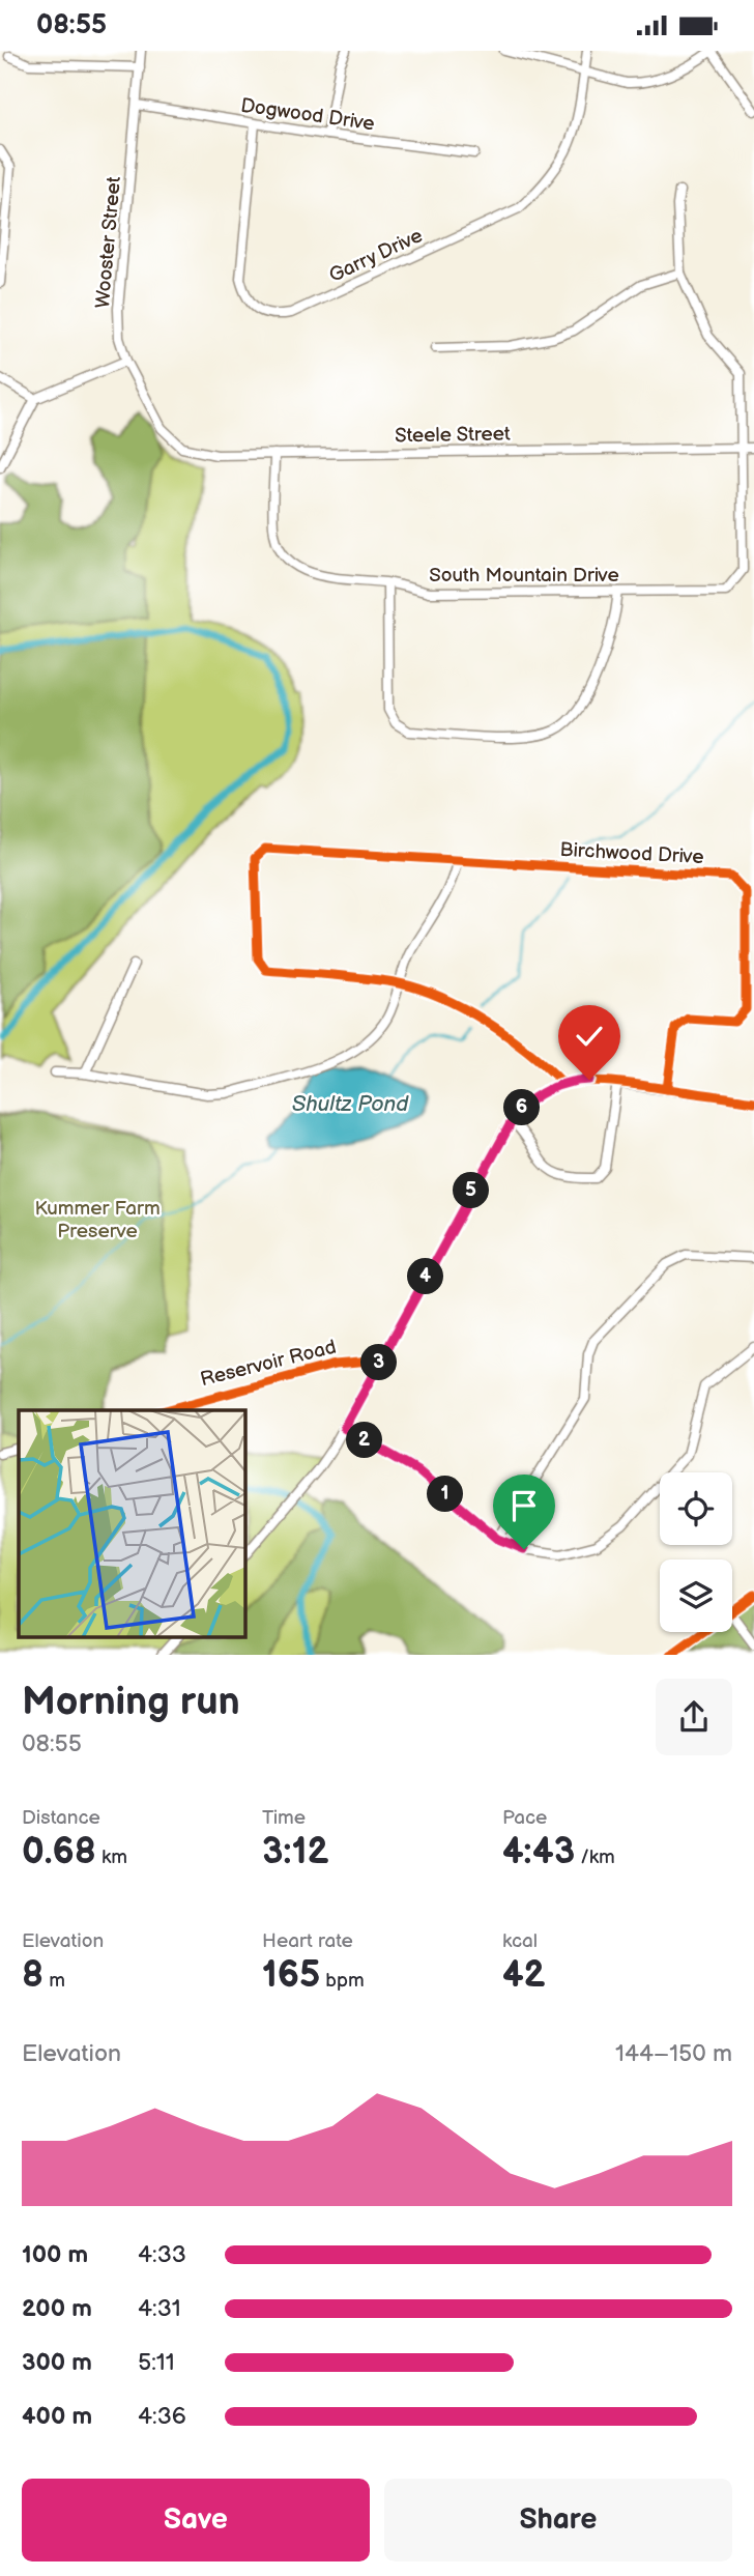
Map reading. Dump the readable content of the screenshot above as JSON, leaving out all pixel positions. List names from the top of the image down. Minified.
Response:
{"streets":{"street":["Dogwood Drive","Wooster Street","Garry Drive","Steele Street","South Mountain Drive","Birchwood Drive","Reservoir Road"]},"crossings":[["Dogwood Drive","Wooster Street"],["Dogwood Drive","Garry Drive"],["Wooster Street","Steele Street"],["Steele Street","South Mountain Drive"]],"water":["Shultz Pond"],"parks":["Kummer Farm Preserve"],"page":{"status":"08:55","pins":["6","5","4","3","2","1"],"heading":["Morning run","08:55"],"stats":[["Distance","0.68 km"],["Time","3:12"],["Pace","4:43 /km"],["Elevation","8 m"],["Heart rate","165 bpm"],["kcal","42"]],"chart":["Elevation","144–150 m"],"list":[{"name":"100 m","note":"4:33"},{"name":"200 m","note":"4:31"},{"name":"300 m","note":"5:11"},{"name":"400 m","note":"4:36"}],"buttons":["Save","Share"]}}
